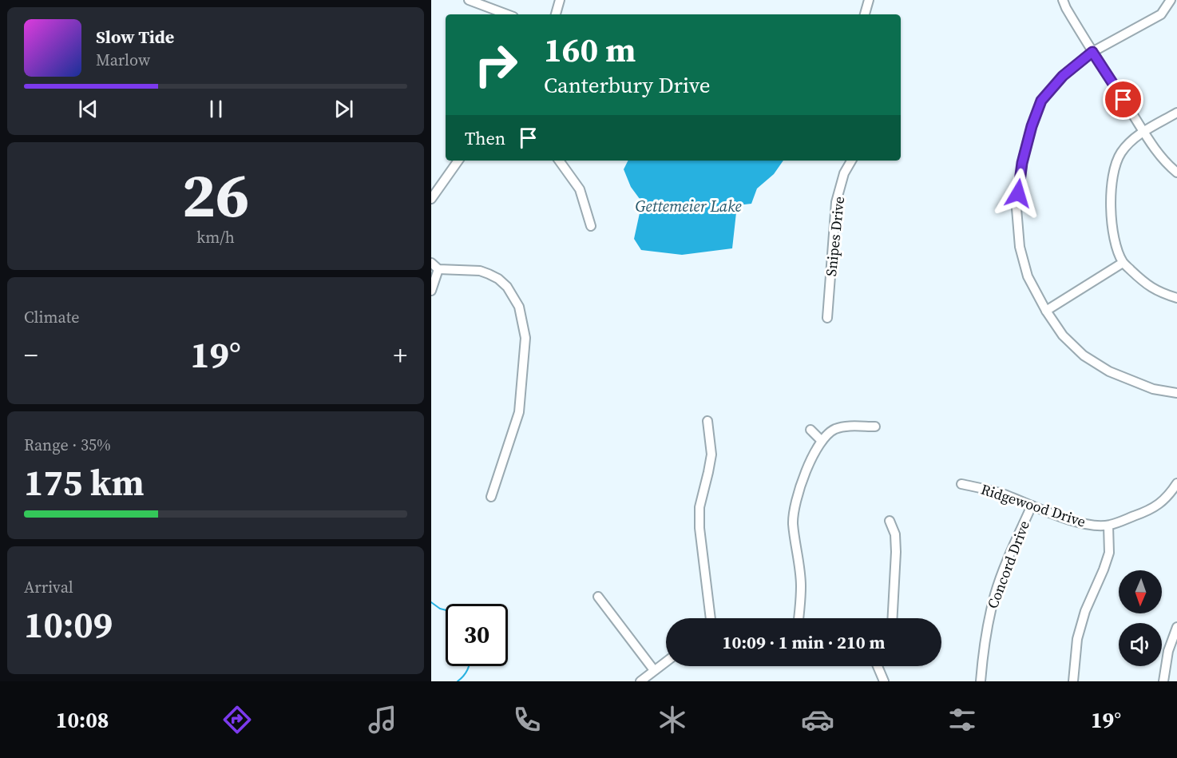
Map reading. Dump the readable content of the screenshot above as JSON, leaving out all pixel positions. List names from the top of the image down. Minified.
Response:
{"streets":{"street":["Snipes Drive","Ridgewood Drive","Concord Drive"]},"crossings":[["Ridgewood Drive","Concord Drive"]],"water":["Gettemeier Lake"],"north":"bottom","page":{"turn":["160 m","Canterbury Drive"],"song":["Slow Tide","Marlow"],"then":"Then","tile":[["26","km/h"],"Climate",["Range · 35%","175 km"],["Arrival","10:09"]],"heat":["−","19°","+"],"limit":"30","trip":"10:09 · 1 min · 210 m","tabs":["10:08","19°"]}}
